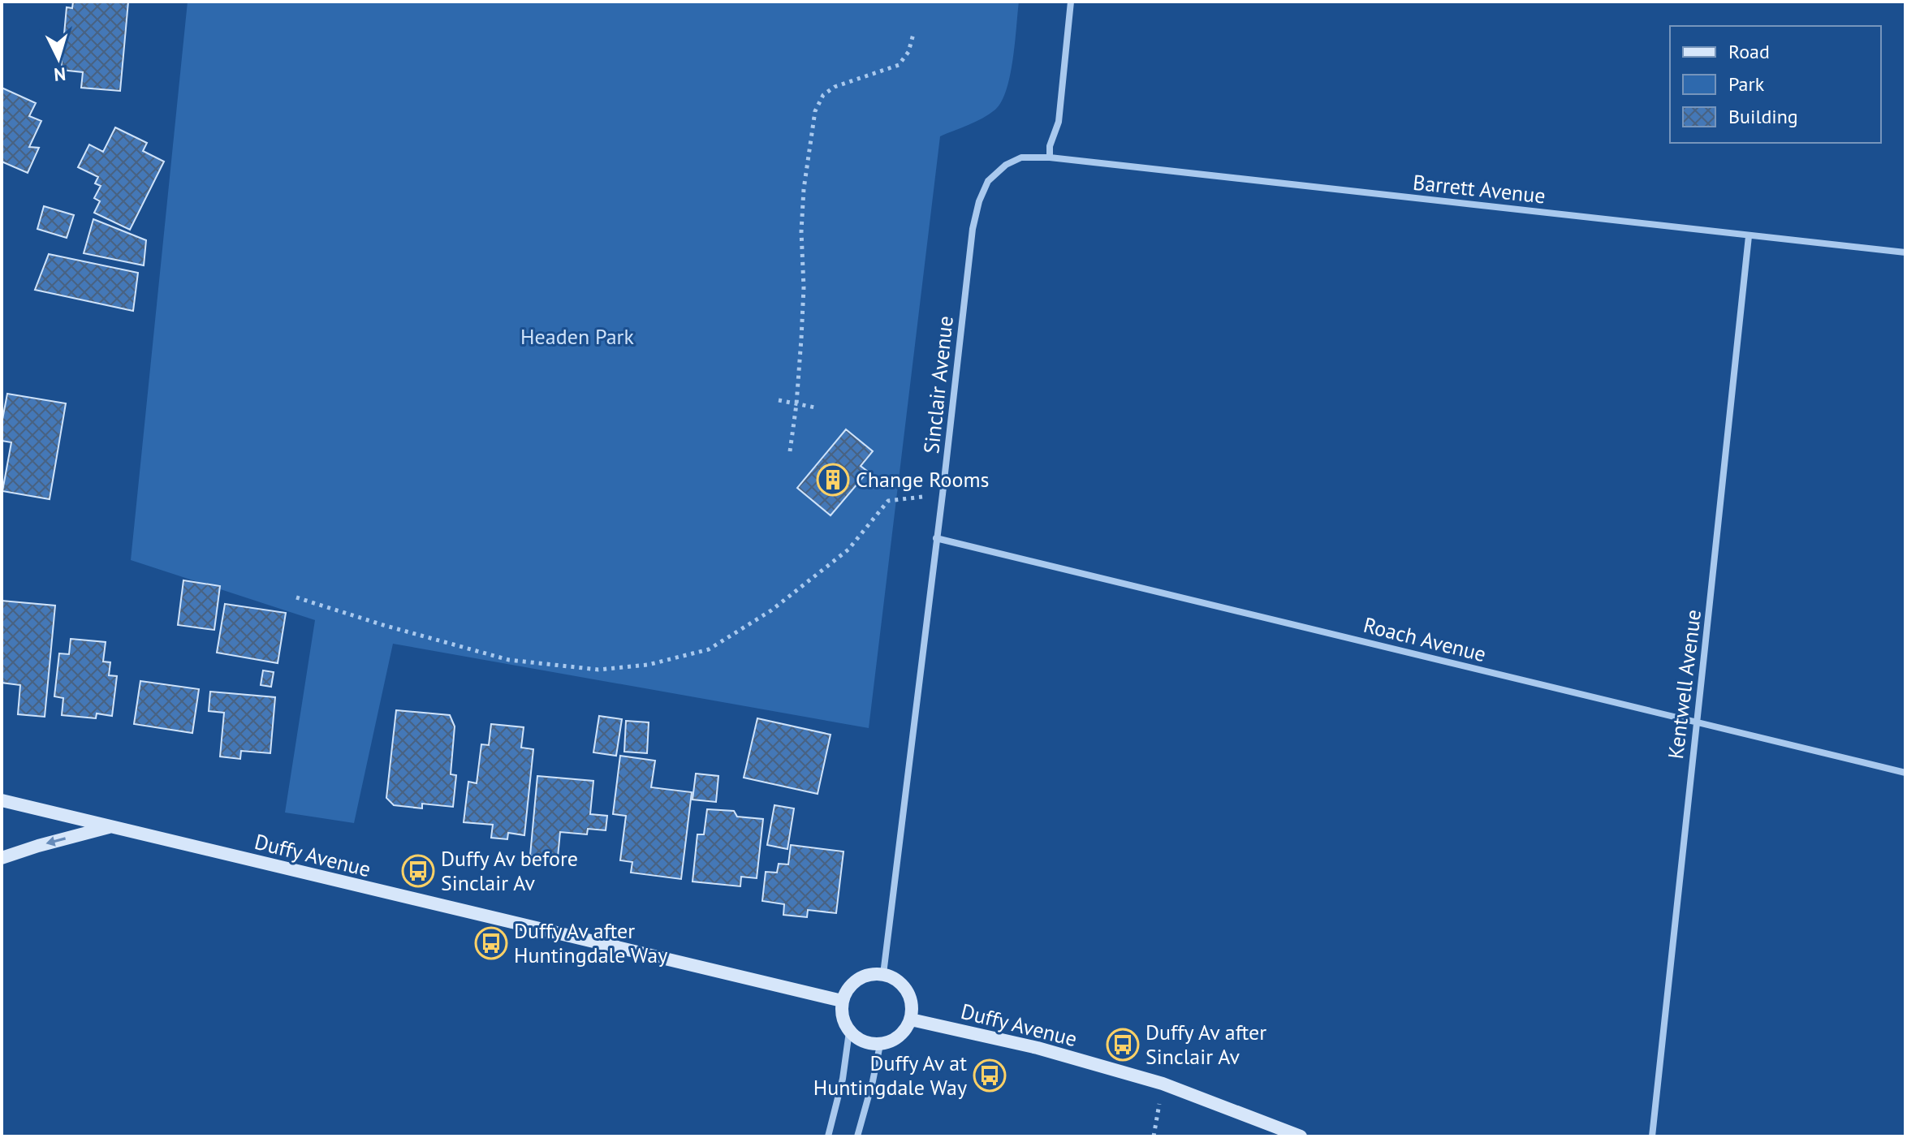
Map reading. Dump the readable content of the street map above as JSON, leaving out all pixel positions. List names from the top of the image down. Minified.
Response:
{"streets":{"main road":["Duffy Avenue"],"street":["Barrett Avenue","Sinclair Avenue","Roach Avenue","Kentwell Avenue"]},"crossings":[["Barrett Avenue","Sinclair Avenue"],["Barrett Avenue","Kentwell Avenue"],["Sinclair Avenue","Roach Avenue"],["Sinclair Avenue","Duffy Avenue"],["Roach Avenue","Kentwell Avenue"]],"parks":["Headen Park"],"places":{"building":["Change Rooms"],"bus stop":["Duffy Av before Sinclair Av","Duffy Av after Huntingdale Way","Duffy Av after Sinclair Av","Duffy Av at Huntingdale Way"]},"legend":["Road","Park","Building"],"north":"bottom"}
